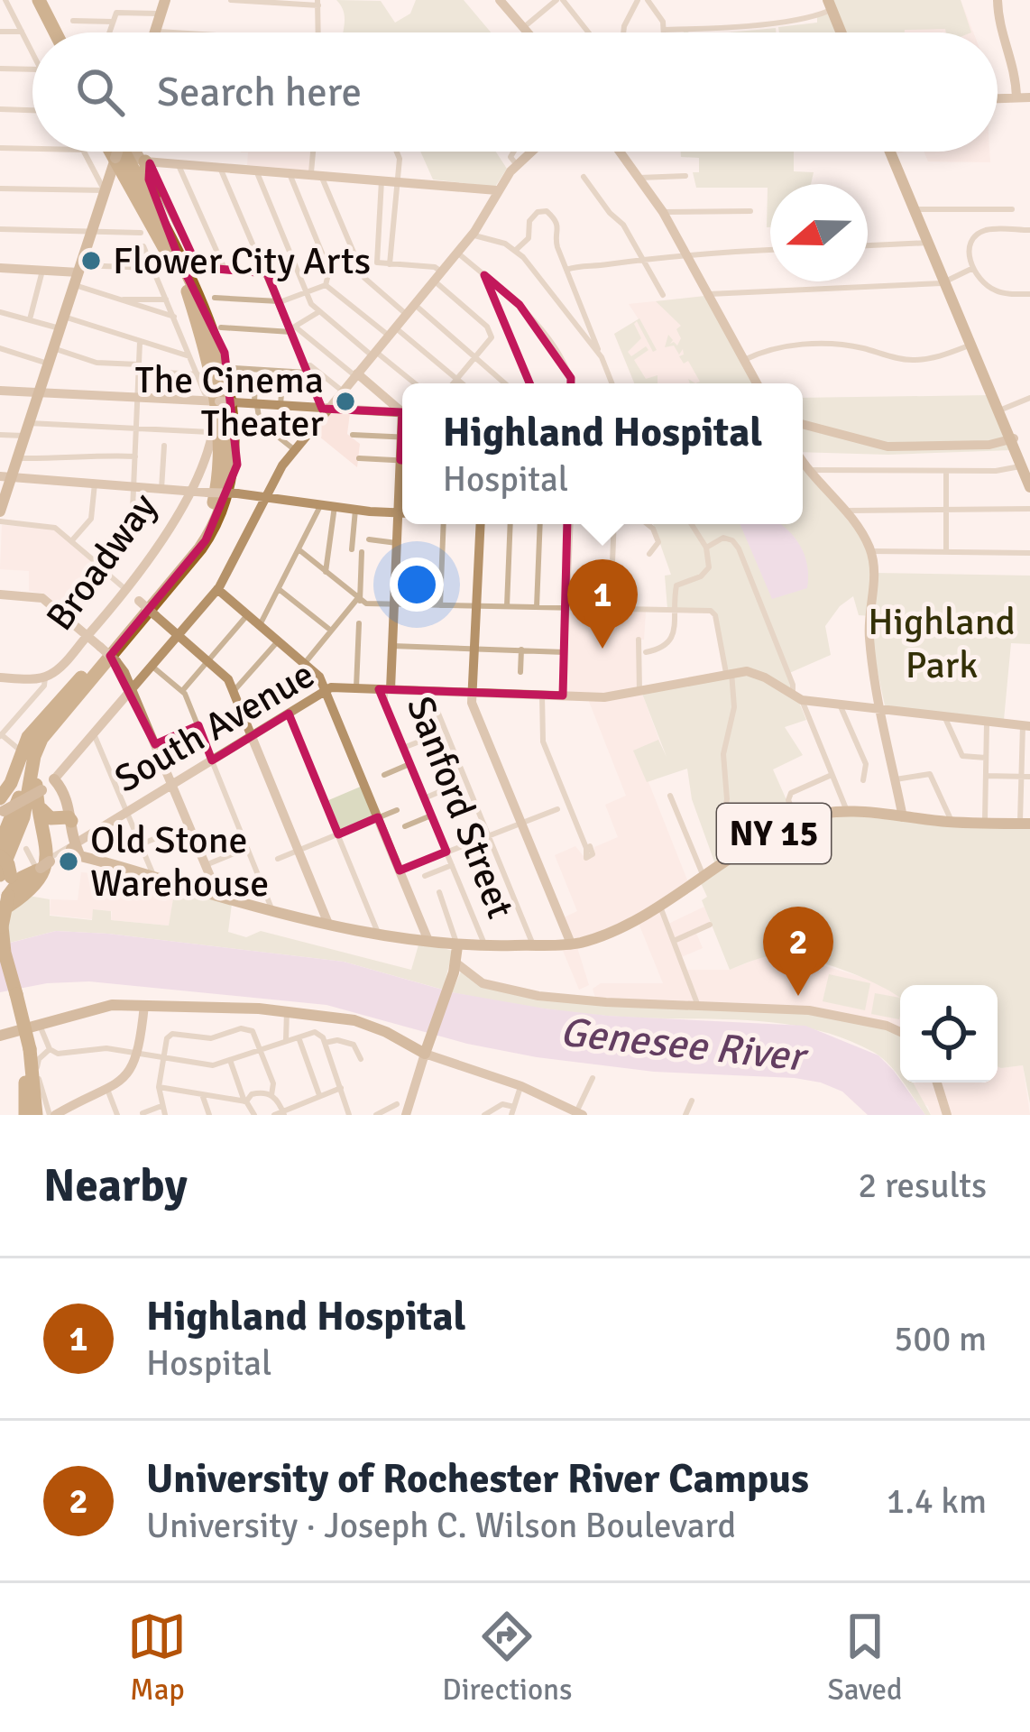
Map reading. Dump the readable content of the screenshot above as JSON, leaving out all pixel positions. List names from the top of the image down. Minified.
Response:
{"streets":{"main road":["South Avenue","NY 15"],"street":["Broadway","Sanford Street"]},"crossings":[["South Avenue","Sanford Street"],["South Avenue","NY 15"],["Sanford Street","NY 15"]],"water":["Genesee River"],"parks":["Highland Park"],"places":["Flower City Arts","The Cinema Theater","Old Stone Warehouse"],"north":"left","page":{"search":"Search here","popup":["Highland Hospital","Hospital"],"pins":["1","2"],"heading":["Nearby","2 results"],"list":[{"mark":"1","name":"Highland Hospital","note":"Hospital","value":"500 m"},{"mark":"2","name":"University of Rochester River Campus","note":"University · Joseph C. Wilson Boulevard","value":"1.4 km"}],"nav":["Map","Directions","Saved"]}}
